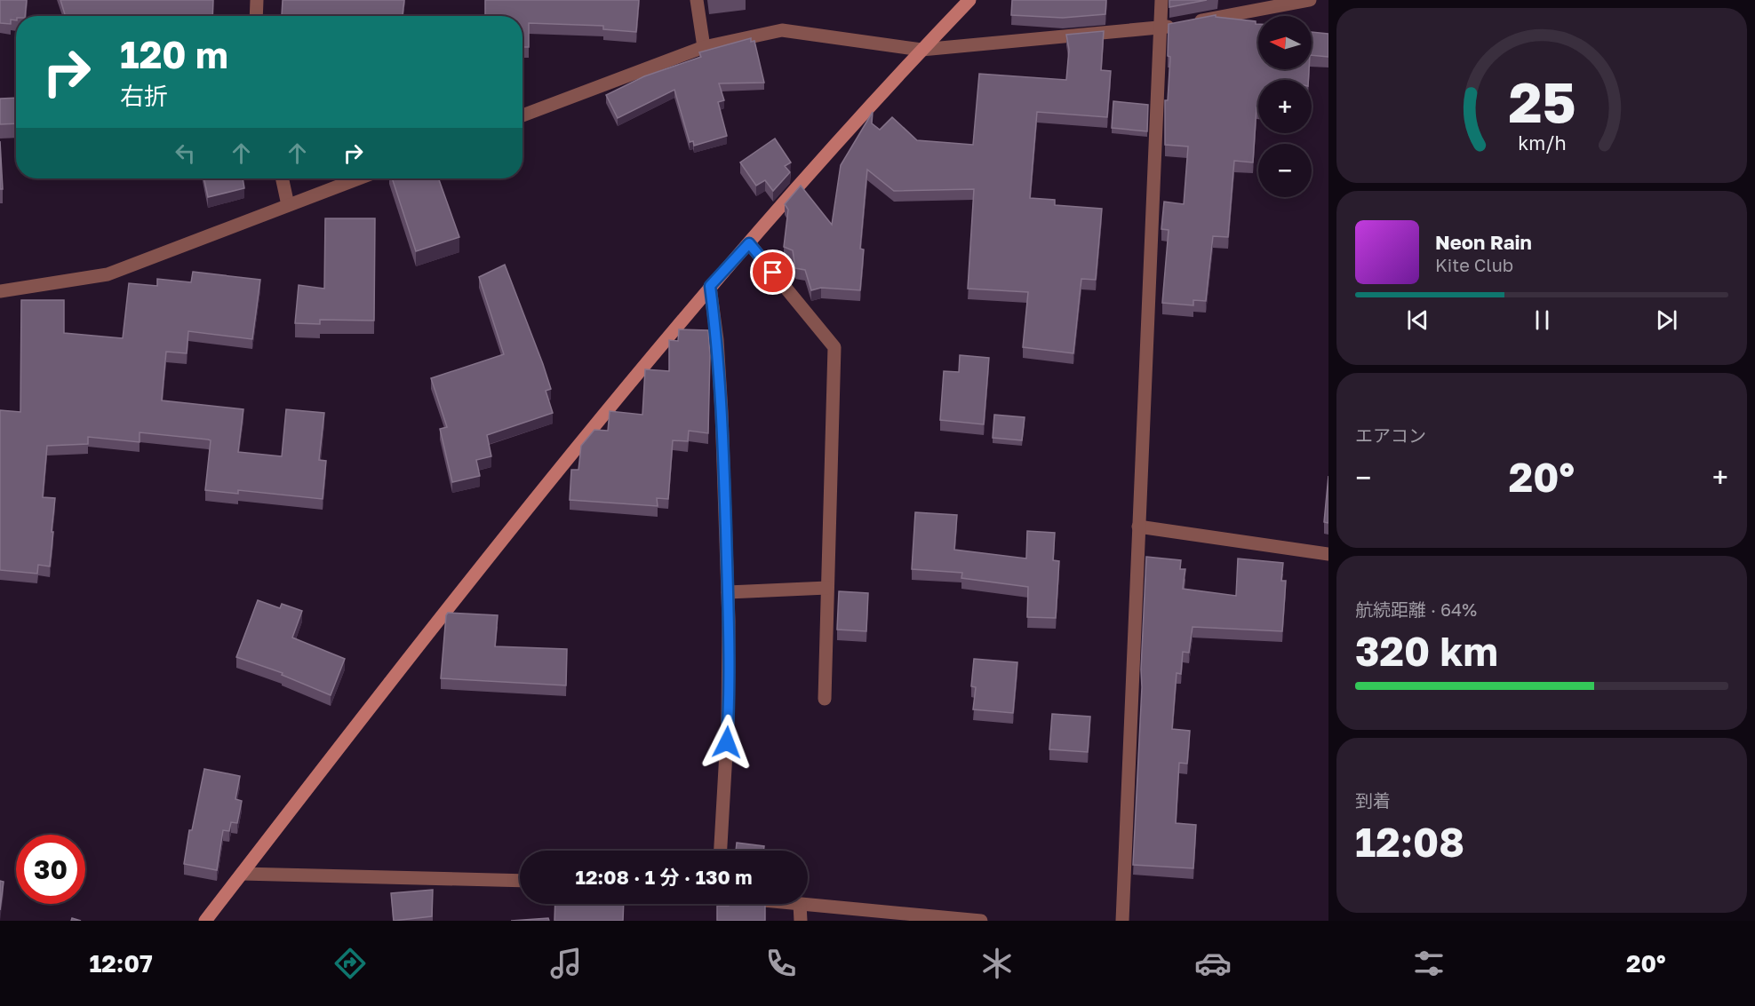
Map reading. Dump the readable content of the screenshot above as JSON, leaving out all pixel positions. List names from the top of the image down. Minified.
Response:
{"north":"left","page":{"map_buttons":["+","−"],"turn":["120 m","右折"],"song":["Neon Rain","Kite Club"],"tile":["エアコン",["航続距離 · 64%","320 km"],["到着","12:08"]],"heat":["−","20°","+"],"limit":"30","trip":"12:08 · 1 分 · 130 m","tabs":["12:07","20°"],"gauge":["25","km/h"]}}
